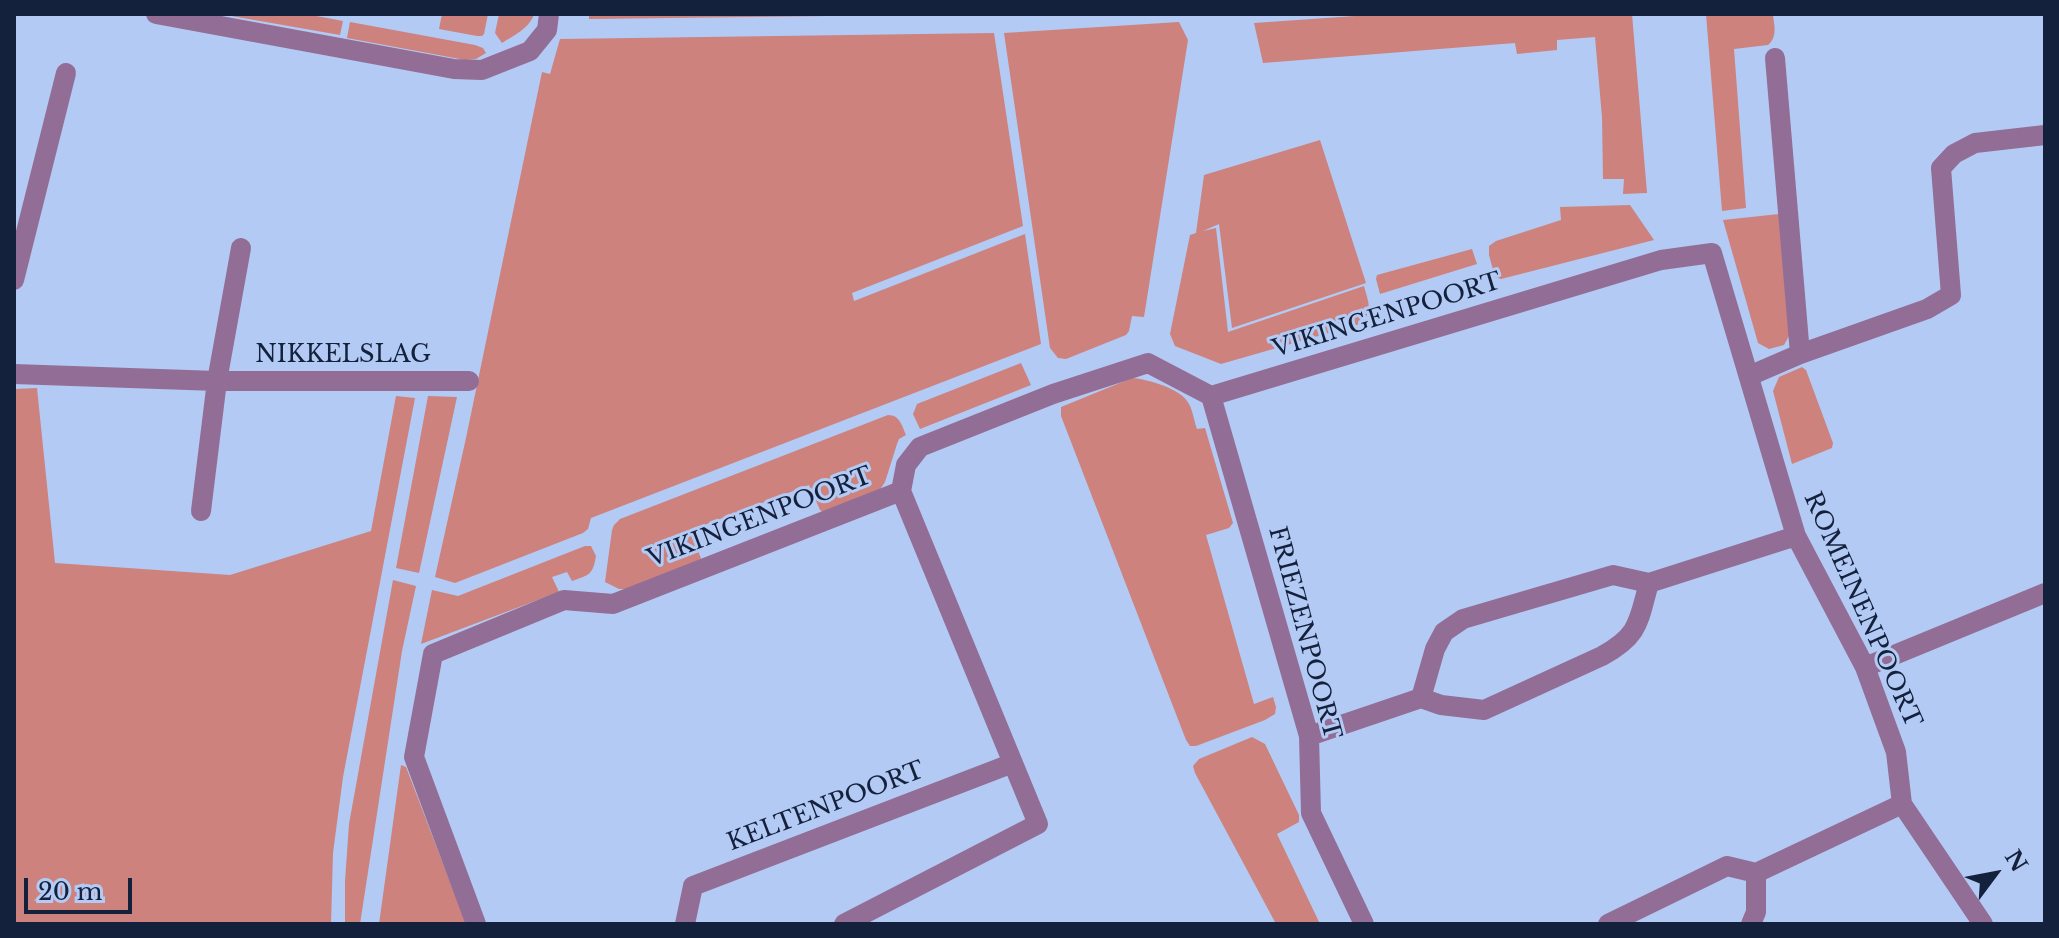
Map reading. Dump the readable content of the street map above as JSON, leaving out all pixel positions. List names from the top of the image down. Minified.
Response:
{"streets":{"street":["VIKINGENPOORT","NIKKELSLAG","ROMEINENPOORT","FRIEZENPOORT","KELTENPOORT"]},"crossings":[["VIKINGENPOORT","ROMEINENPOORT"],["VIKINGENPOORT","FRIEZENPOORT"]],"scale_bar":"20 m","north":"top right"}
